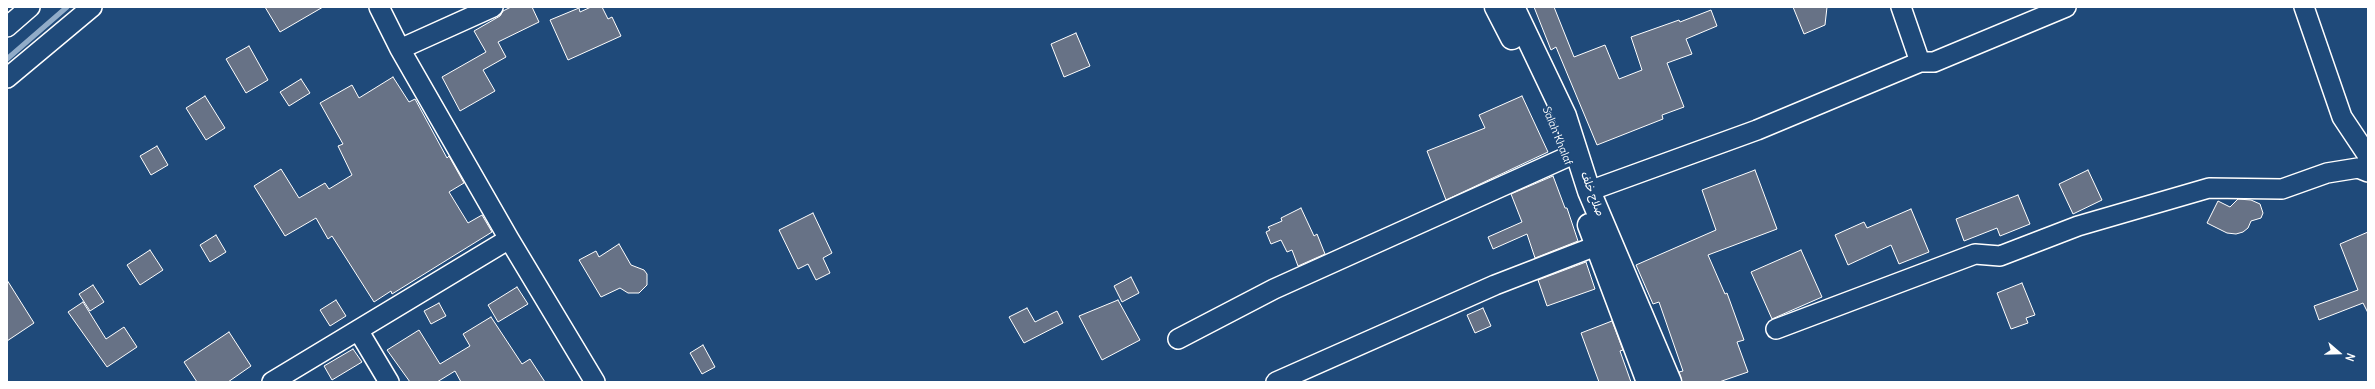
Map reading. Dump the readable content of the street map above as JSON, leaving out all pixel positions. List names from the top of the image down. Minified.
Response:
{"streets":{"main road":["Salah Khalaf","صلاح خلف"]},"north":"right"}
